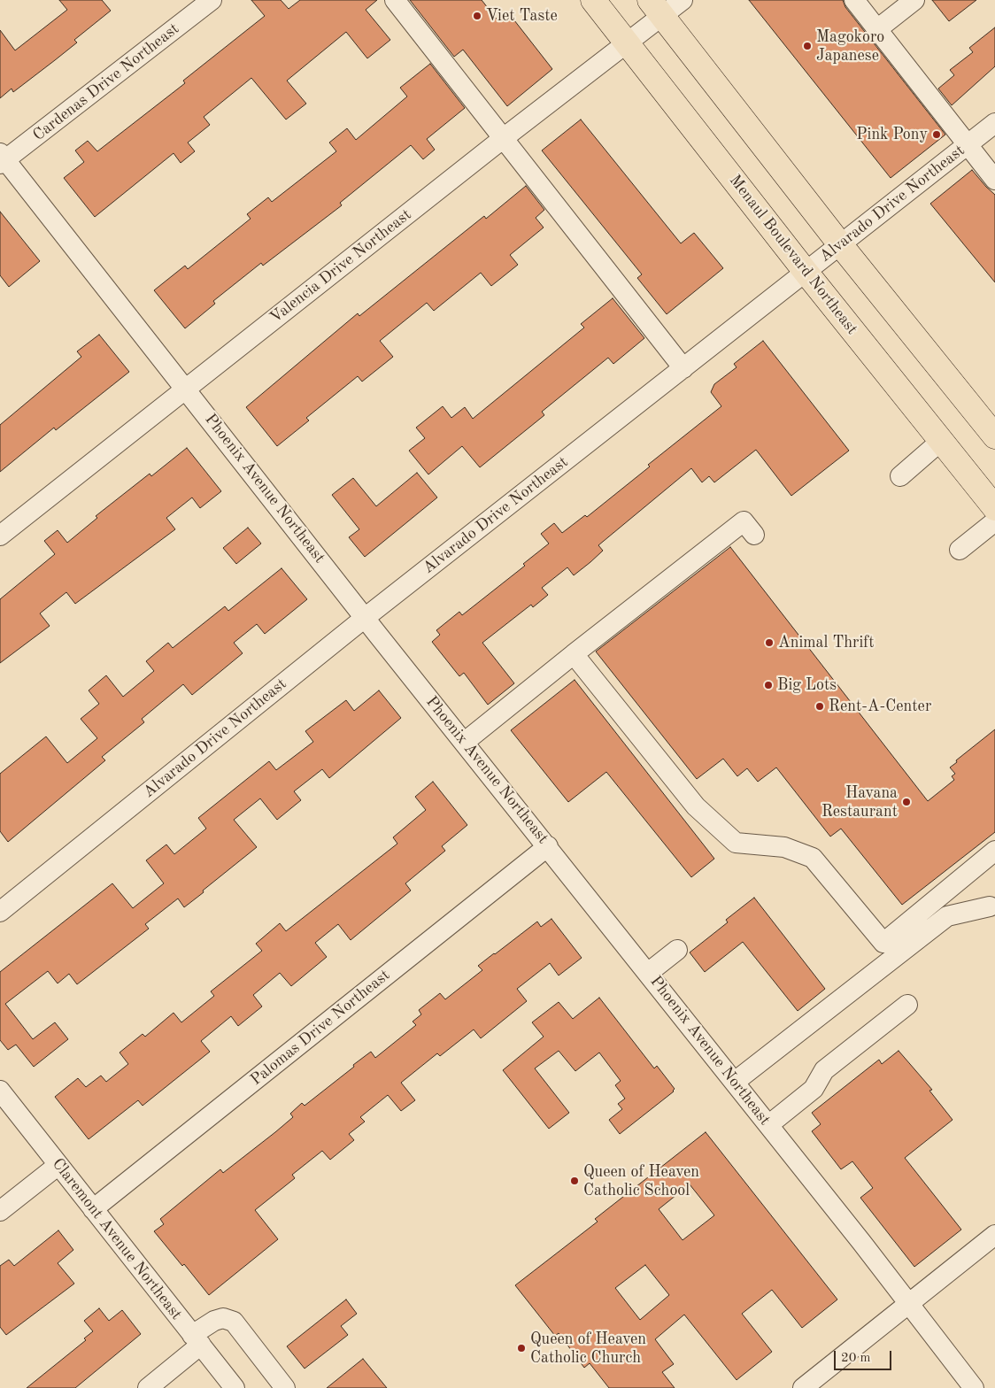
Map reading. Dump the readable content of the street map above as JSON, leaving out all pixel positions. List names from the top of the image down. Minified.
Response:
{"streets":{"main road":["Menaul Boulevard Northeast"],"street":["Cardenas Drive Northeast","Alvarado Drive Northeast","Valencia Drive Northeast","Phoenix Avenue Northeast","Palomas Drive Northeast","Claremont Avenue Northeast"]},"crossings":[["Cardenas Drive Northeast","Phoenix Avenue Northeast"],["Alvarado Drive Northeast","Menaul Boulevard Northeast"],["Alvarado Drive Northeast","Phoenix Avenue Northeast"],["Menaul Boulevard Northeast","Valencia Drive Northeast"],["Valencia Drive Northeast","Phoenix Avenue Northeast"],["Phoenix Avenue Northeast","Palomas Drive Northeast"],["Palomas Drive Northeast","Claremont Avenue Northeast"]],"places":["Viet Taste","Magokoro Japanese","Pink Pony","Animal Thrift","Big Lots","Rent-A-Center","Havana Restaurant","Queen of Heaven Catholic School","Queen of Heaven Catholic Church"],"scale_bar":"20 m"}
